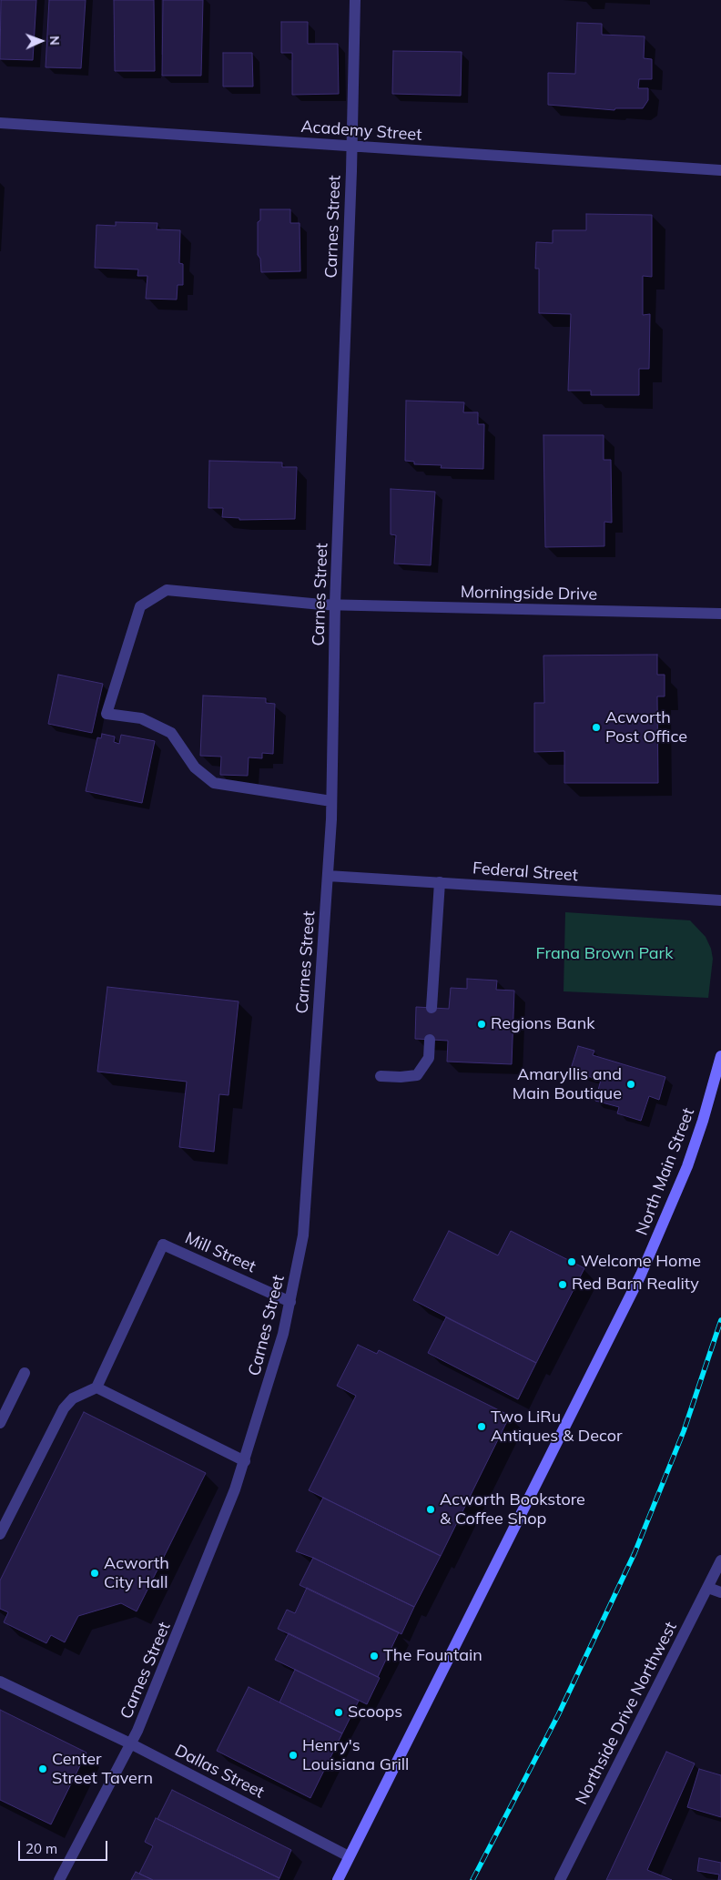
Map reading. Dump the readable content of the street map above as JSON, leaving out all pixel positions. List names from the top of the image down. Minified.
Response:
{"streets":{"main road":["North Main Street"],"street":["Academy Street","Carnes Street","Morningside Drive","Federal Street","Mill Street","Northside Drive Northwest","Dallas Street"]},"crossings":[["Academy Street","Carnes Street"],["Carnes Street","Morningside Drive"],["Carnes Street","Federal Street"],["Carnes Street","Mill Street"],["Carnes Street","Dallas Street"],["North Main Street","Dallas Street"]],"parks":["Frana Brown Park"],"places":["Acworth Post Office","Regions Bank","Amaryllis and Main Boutique","Welcome Home","Red Barn Reality","Two LiRu Antiques & Decor","Acworth Bookstore & Coffee Shop","Acworth City Hall","The Fountain","Scoops","Henry's Louisiana Grill","Center Street Tavern"],"scale_bar":"20 m","north":"right"}
